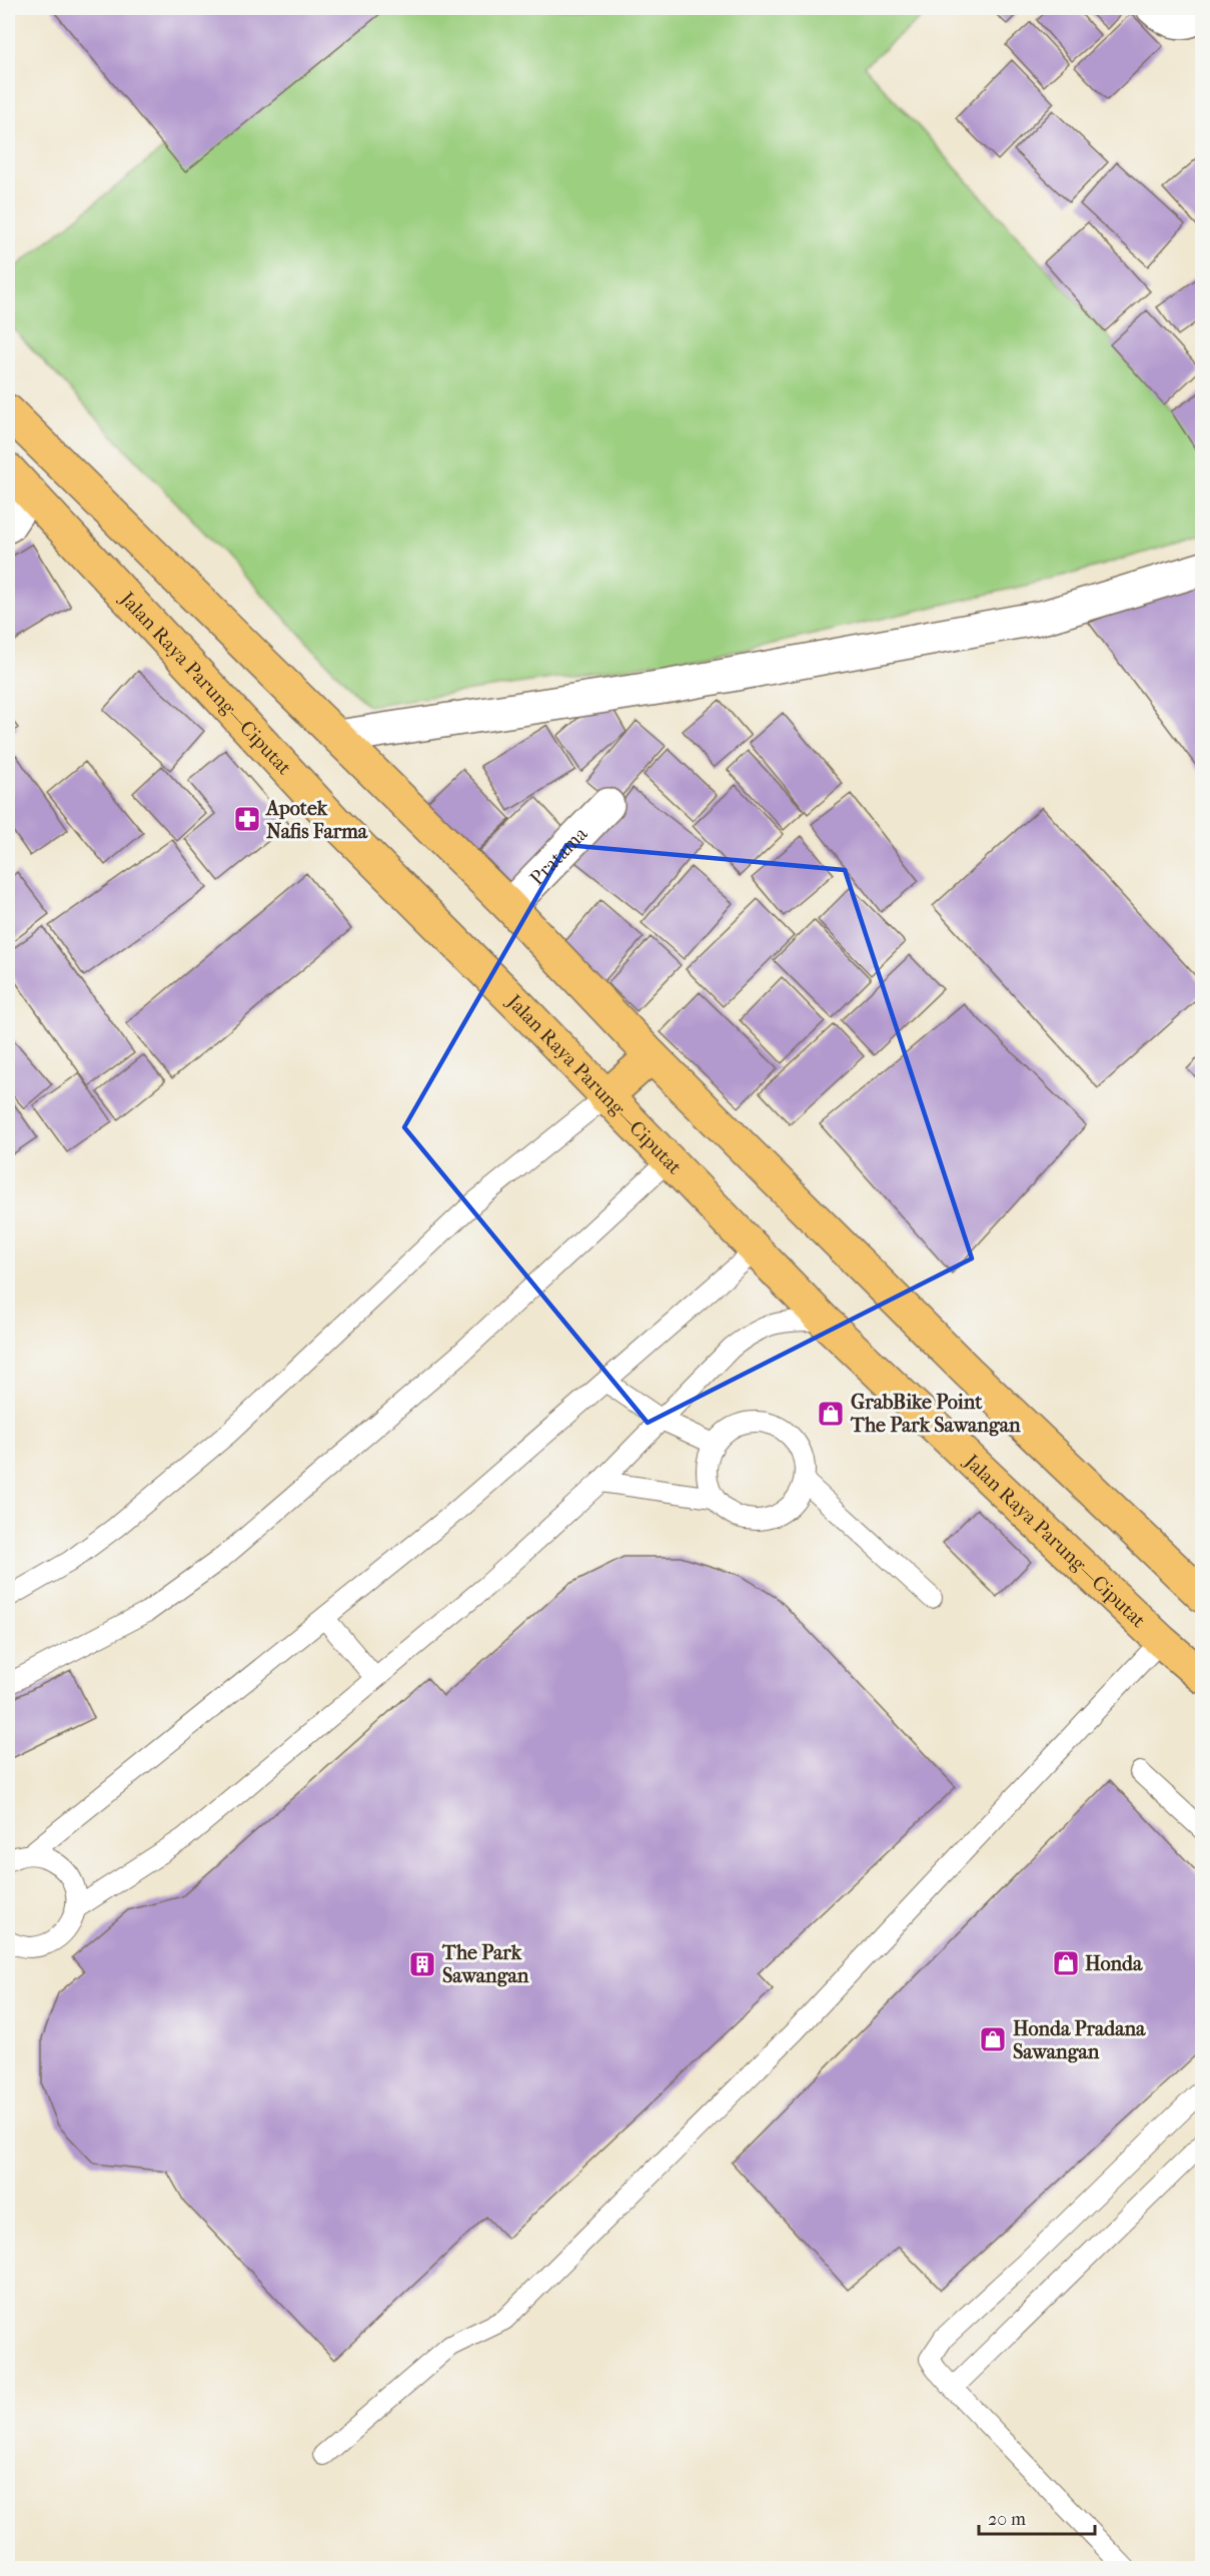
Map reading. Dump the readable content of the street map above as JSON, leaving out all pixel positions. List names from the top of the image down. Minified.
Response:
{"streets":{"highway":["Jalan Raya Parung—Ciputat"],"street":["Pratama"]},"places":{"pharmacy":["Apotek Nafis Farma"],"shop":["GrabBike Point The Park Sawangan","Honda","Honda Pradana Sawangan"],"building":["The Park Sawangan"]},"scale_bar":"20 m"}
